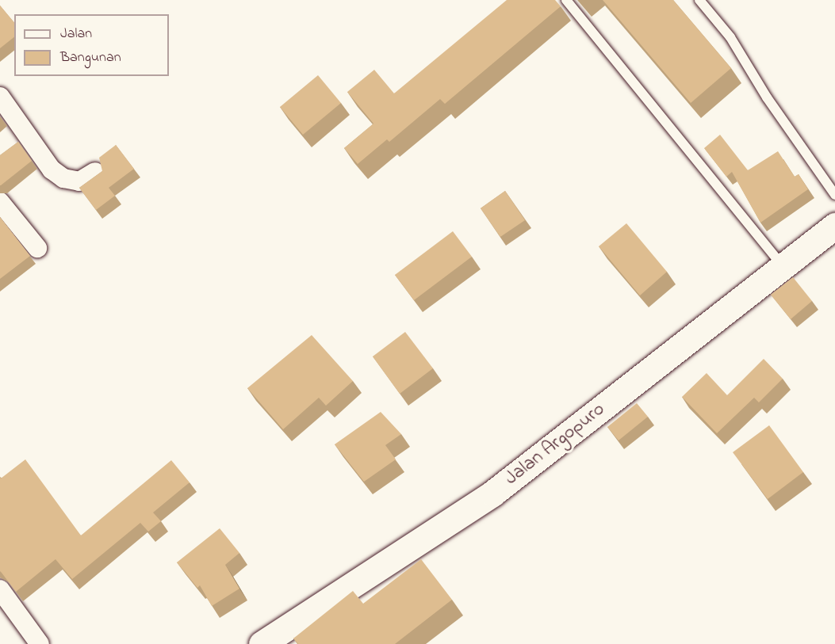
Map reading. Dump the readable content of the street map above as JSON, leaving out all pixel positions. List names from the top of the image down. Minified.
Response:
{"streets":{"highway":["Jalan Argopuro"]},"legend":["Jalan","Bangunan"]}
